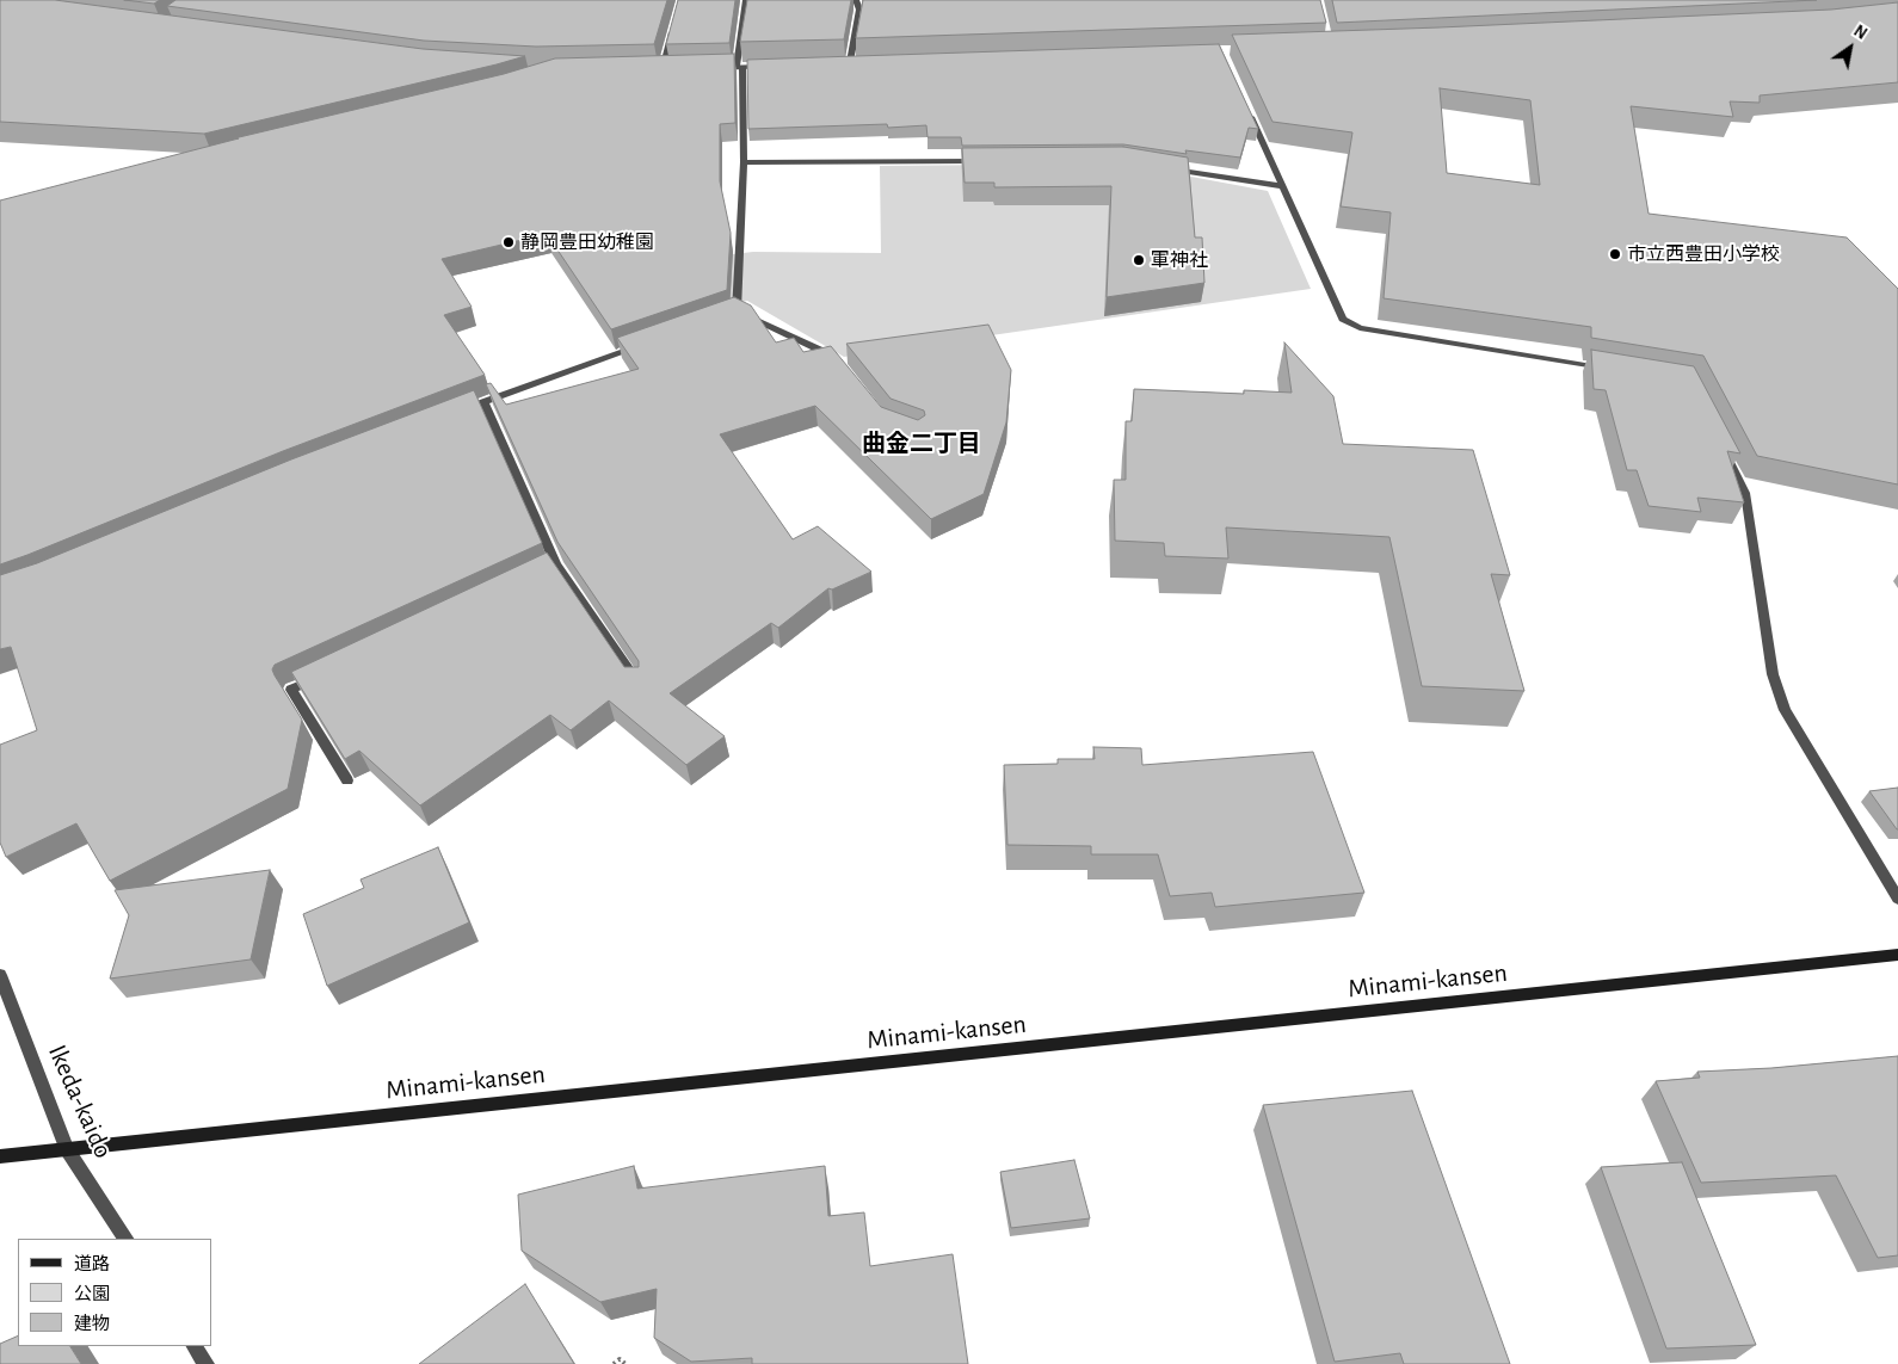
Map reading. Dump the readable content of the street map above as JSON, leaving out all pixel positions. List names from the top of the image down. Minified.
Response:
{"streets":{"main road":["Minami-kansen"],"street":["Ikeda-kaido"]},"crossings":[["Minami-kansen","Ikeda-kaido"]],"districts":["曲金二丁目"],"places":["静岡豊田幼稚園","市立西豊田小学校","軍神社"],"legend":["道路","公園","建物"],"north":"top right"}
